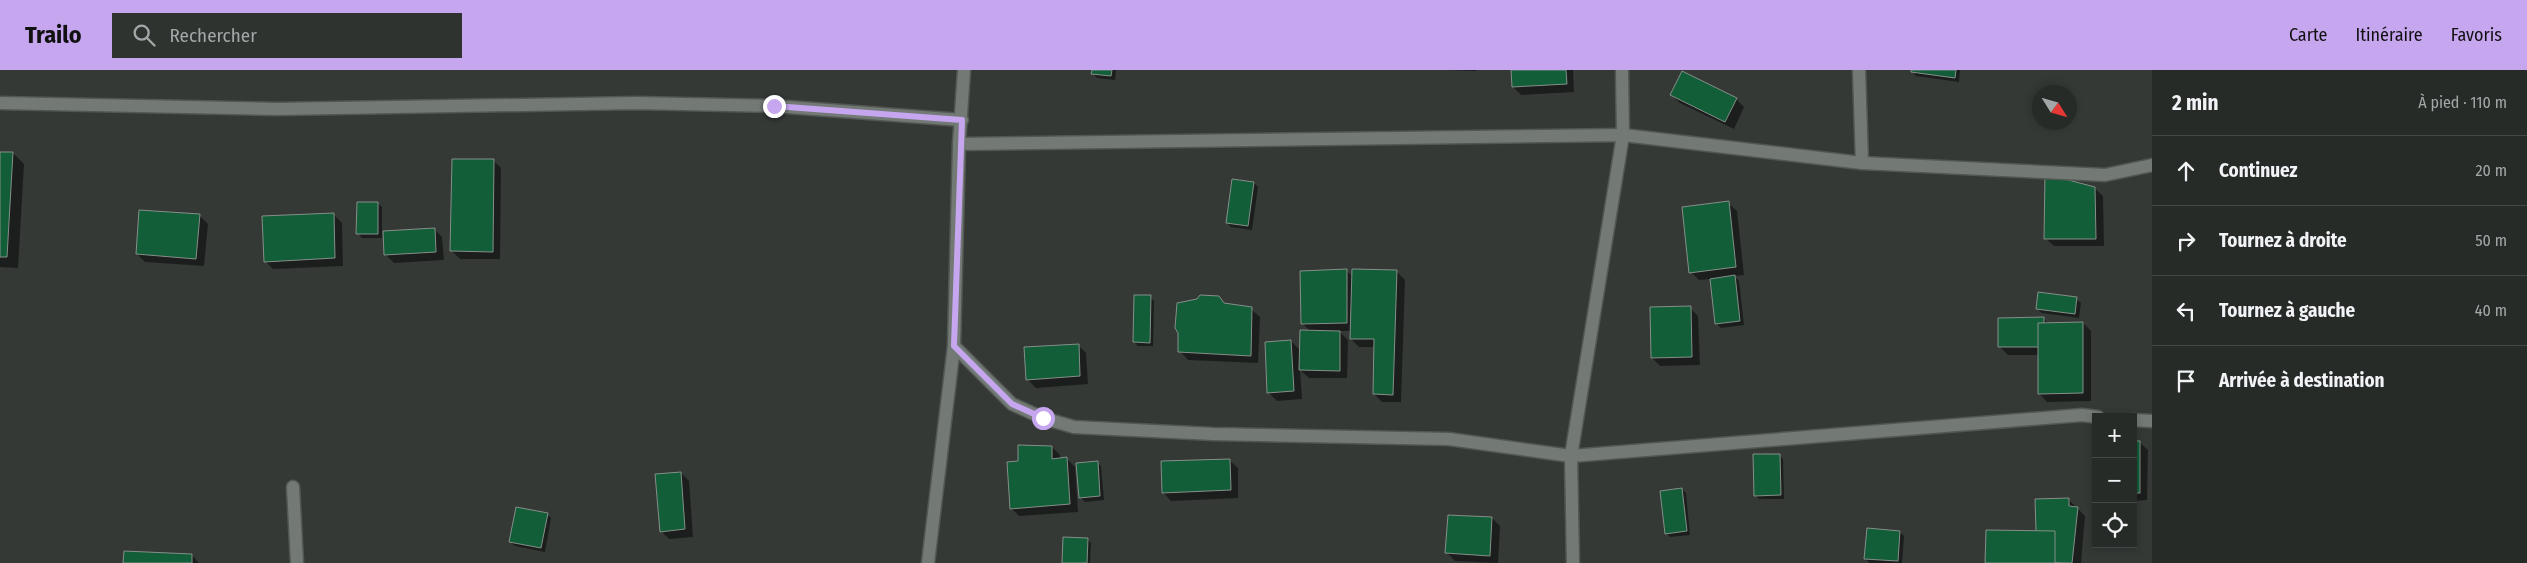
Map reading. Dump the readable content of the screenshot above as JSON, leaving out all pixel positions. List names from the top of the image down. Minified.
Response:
{"north":"bottom right","page":{"header":"Trailo","search":"Rechercher","nav":["Carte","Itinéraire","Favoris"],"heading":["2 min","À pied · 110 m"],"list":[["Continuez","20 m"],["Tournez à droite","50 m"],["Tournez à gauche","40 m"],"Arrivée à destination"],"map_buttons":["+","−"]}}
